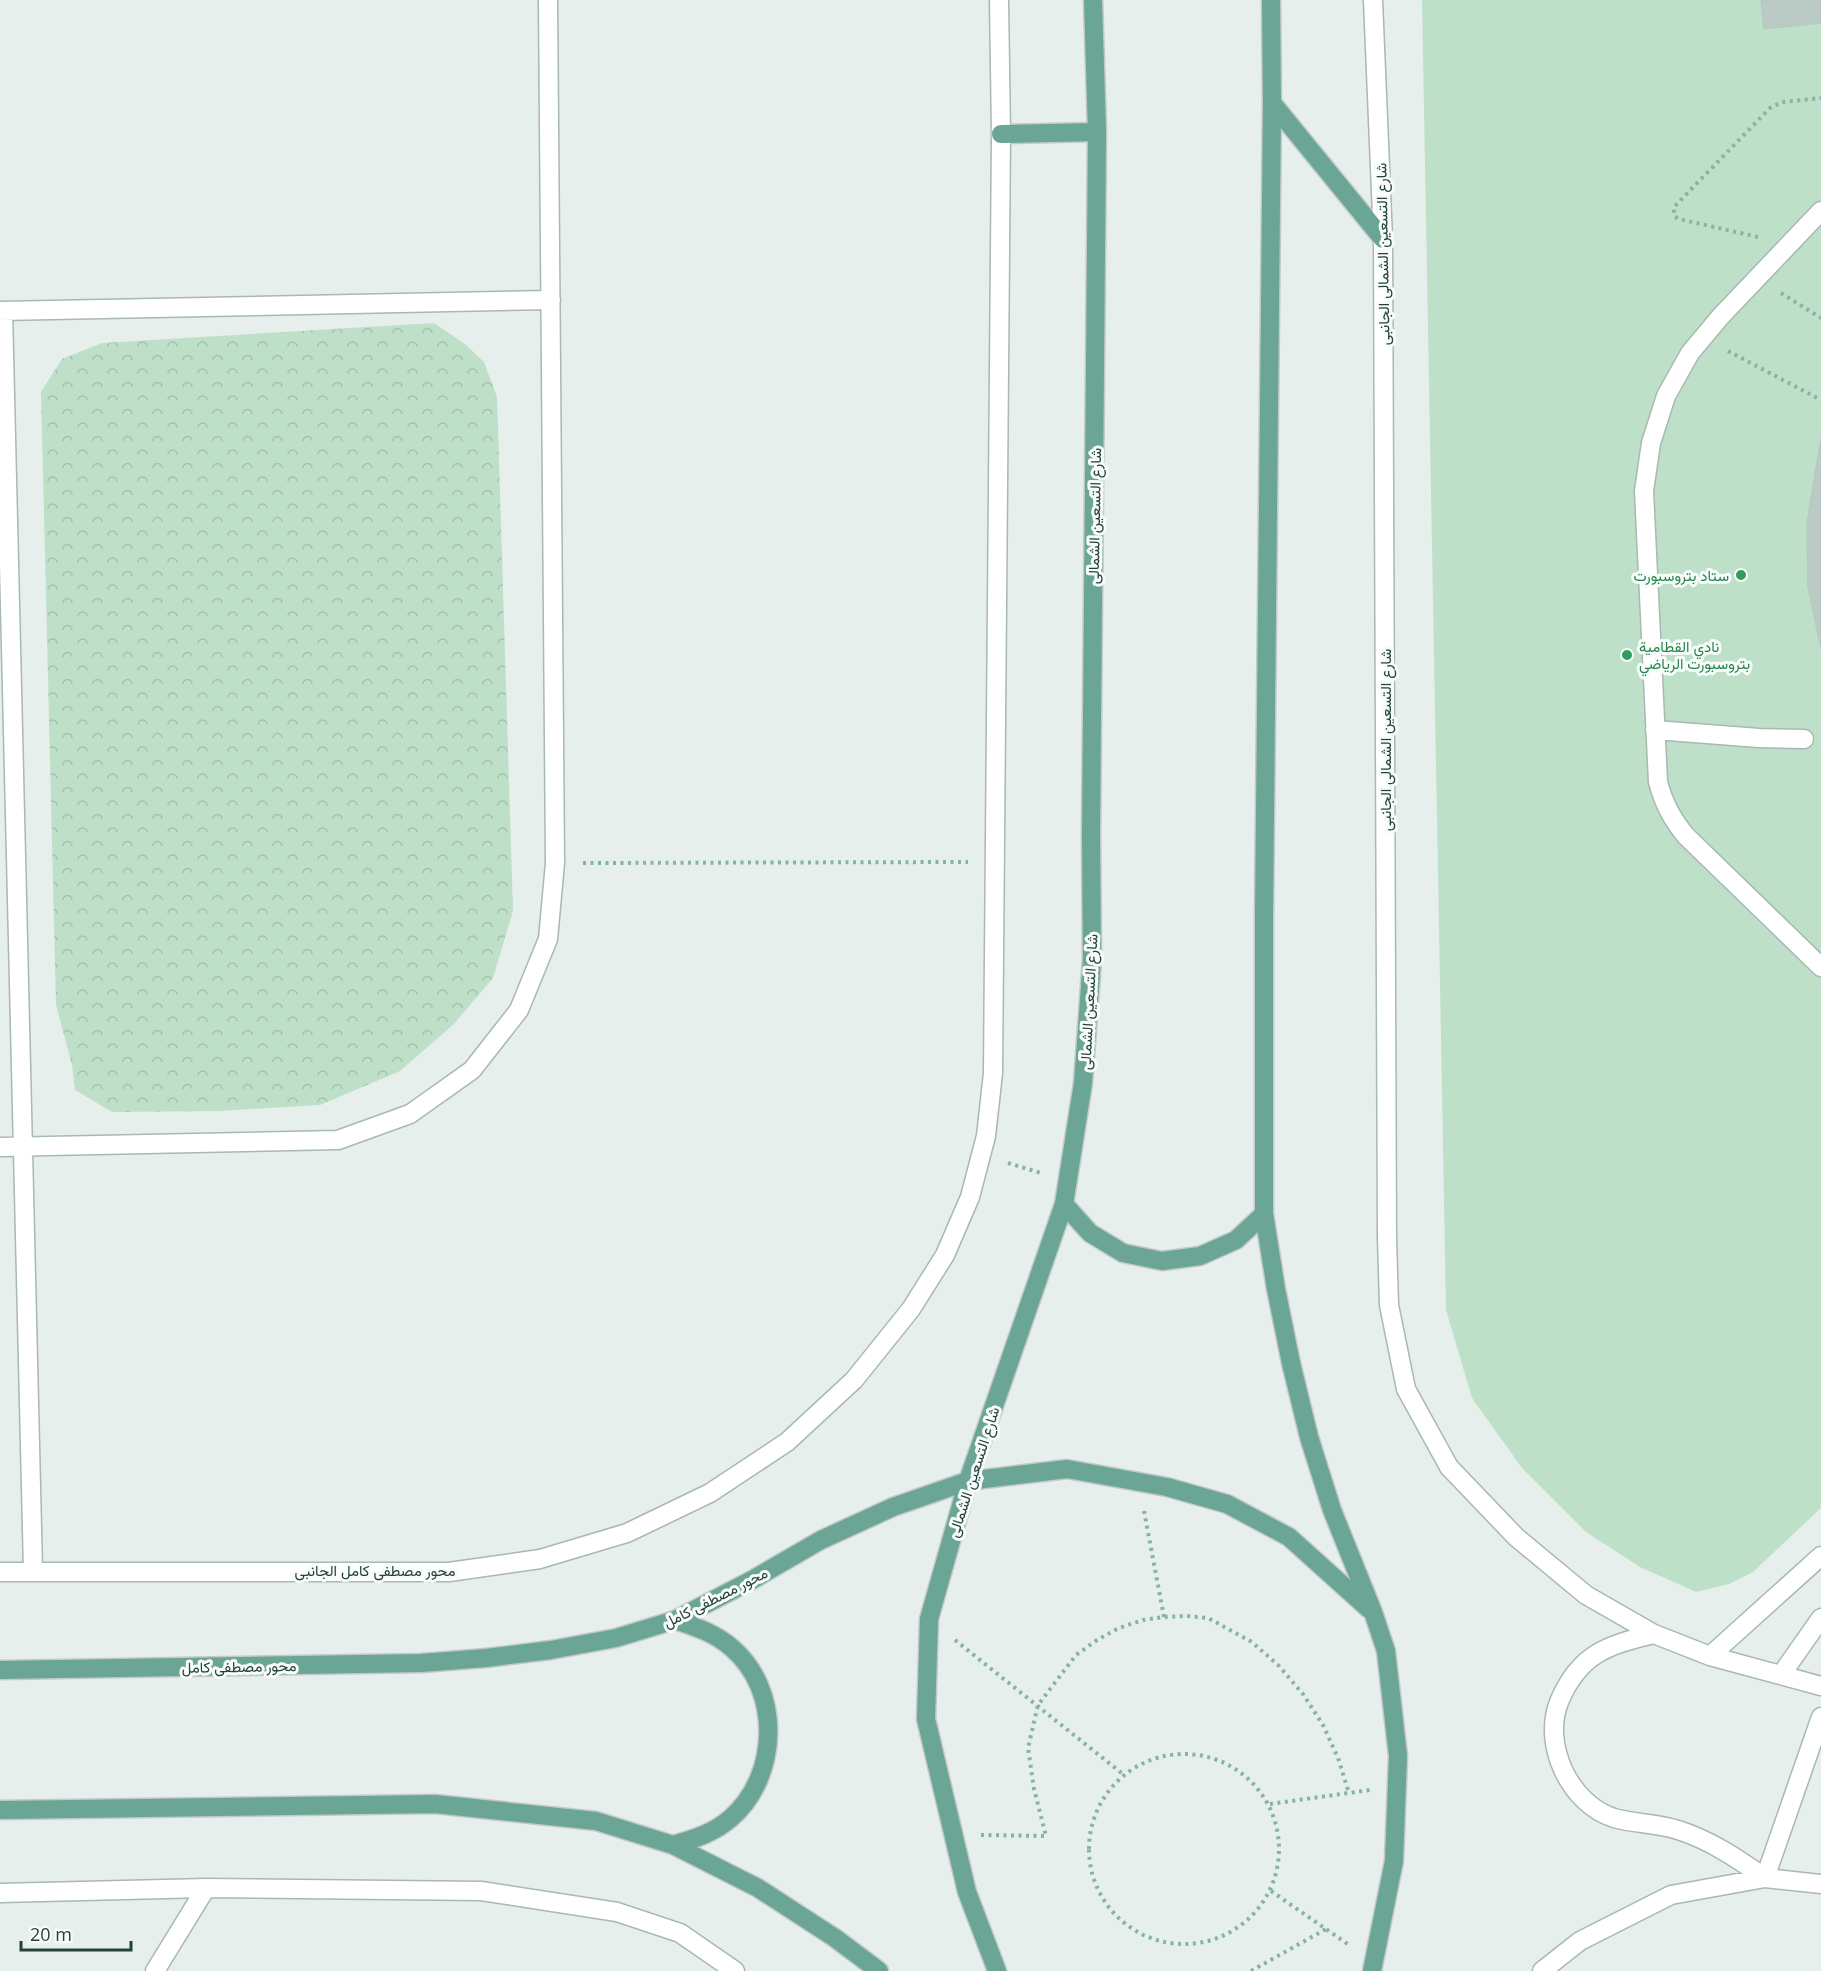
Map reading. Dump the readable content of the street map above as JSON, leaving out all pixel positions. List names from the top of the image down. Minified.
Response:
{"streets":{"main road":["شارع التسعين الشمالى","محور مصطفى كامل"],"street":["شارع التسعين الشمالى الجانبى","محور مصطفى كامل الجانبى"]},"crossings":[["شارع التسعين الشمالى","محور مصطفى كامل"]],"places":["ستاد بتروسبورت","نادي القطامية بتروسبورت الرياضي"],"scale_bar":"20 m"}
